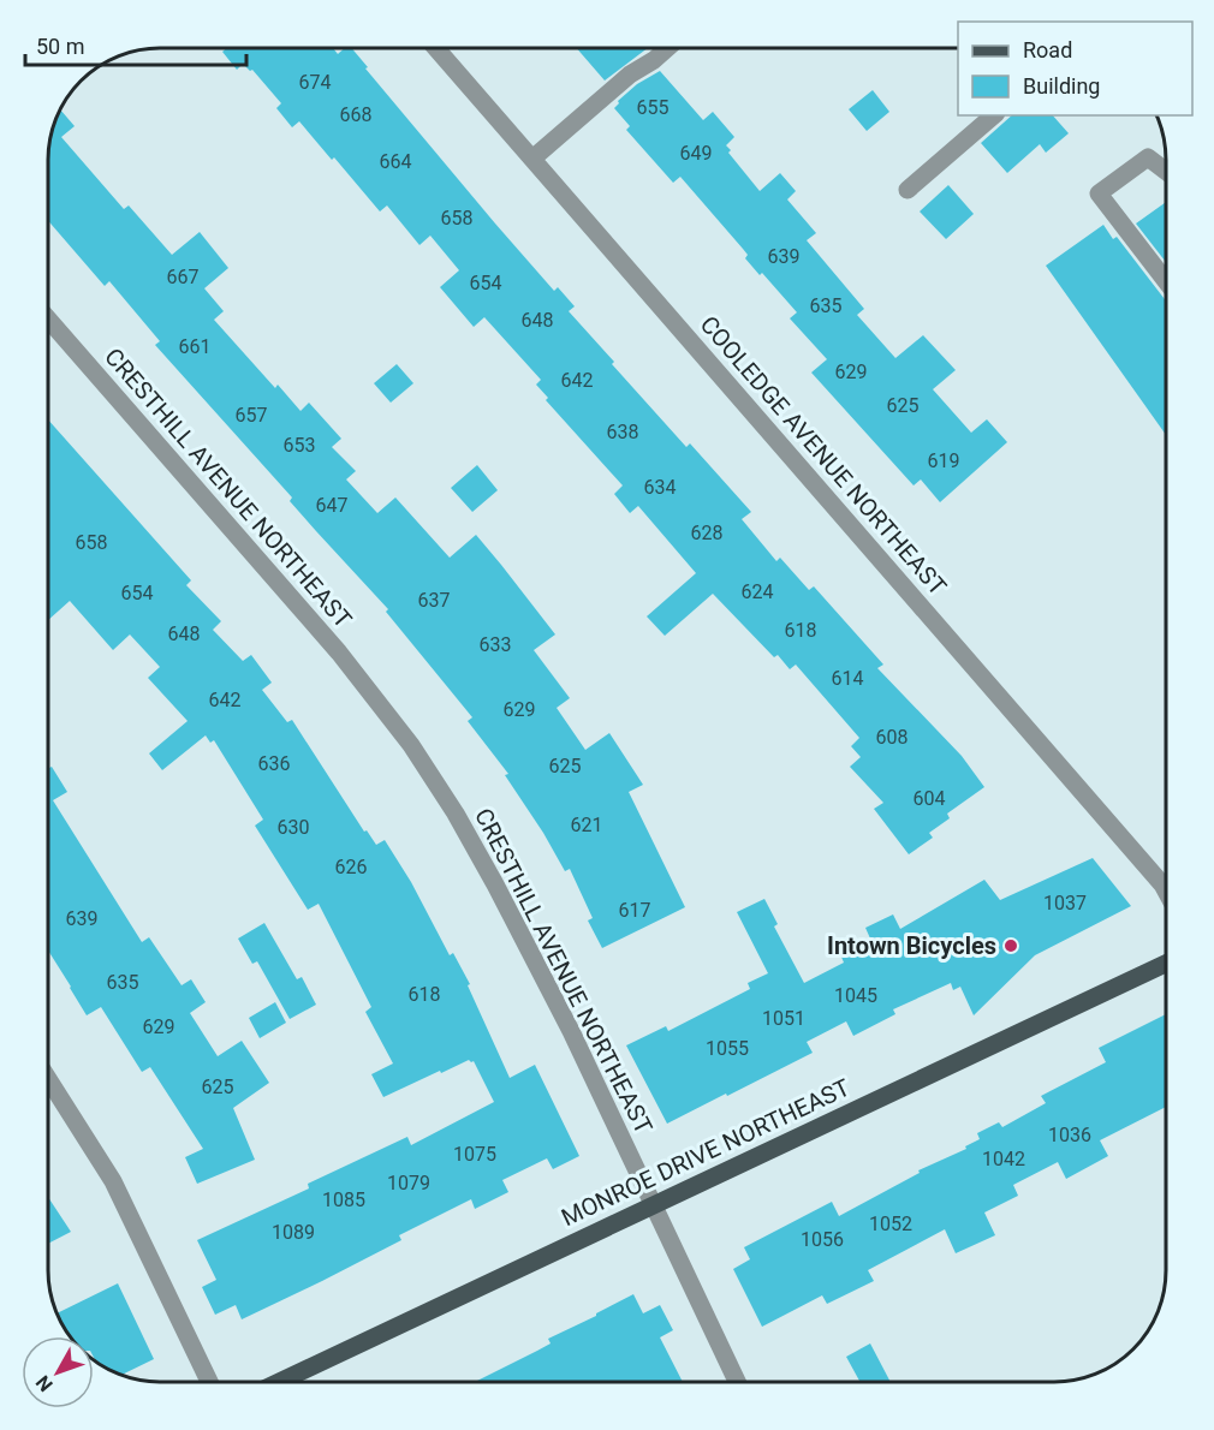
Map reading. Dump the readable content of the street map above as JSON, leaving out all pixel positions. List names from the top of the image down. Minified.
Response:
{"streets":{"main road":["MONROE DRIVE NORTHEAST"],"street":["COOLEDGE AVENUE NORTHEAST","CRESTHILL AVENUE NORTHEAST"]},"crossings":[["CRESTHILL AVENUE NORTHEAST","MONROE DRIVE NORTHEAST"]],"places":["Intown Bicycles"],"house_numbers":["674","655","668","649","664","658","639","667","654","635","648","661","629","642","625","657","638","653","619","634","647","628","658","624","654","637","618","648","633","614","642","629","608","636","625","604","621","630","626","1037","617","639","635","618","1045","1051","629","1055","625","1036","1075","1042","1079","1085","1052","1089","1056"],"legend":["Road","Building"],"scale_bar":"50 m","north":"bottom left"}
